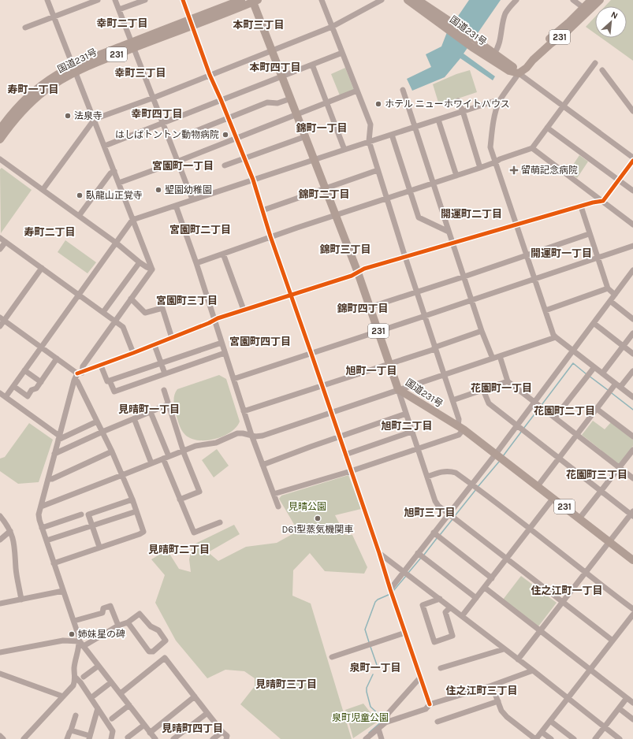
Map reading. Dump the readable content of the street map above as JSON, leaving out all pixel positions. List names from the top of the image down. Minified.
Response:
{"streets":{"highway":["国道231号","231"]},"crossings":[["国道231号","231"]],"districts":["幸町二丁目","本町三丁目","本町四丁目","幸町三丁目","寿町一丁目","幸町四丁目","錦町一丁目","宮園町一丁目","錦町二丁目","開運町二丁目","宮園町二丁目","寿町二丁目","錦町三丁目","開運町一丁目","宮園町三丁目","錦町四丁目","宮園町四丁目","旭町一丁目","花園町一丁目","見晴町一丁目","花園町二丁目","旭町二丁目","花園町三丁目","旭町三丁目","見晴町二丁目","住之江町一丁目","泉町一丁目","見晴町三丁目","住之江町三丁目","見晴町四丁目"],"parks":["見晴公園","泉町児童公園"],"places":{"other":["ホテル ニューホワイトハウス","法泉寺","はしばトントン動物病院","聖園幼稚園","臥龍山正覚寺","D61型蒸気機関車","姉妹星の碑"],"health":["留萌記念病院"]},"north":"top right"}
